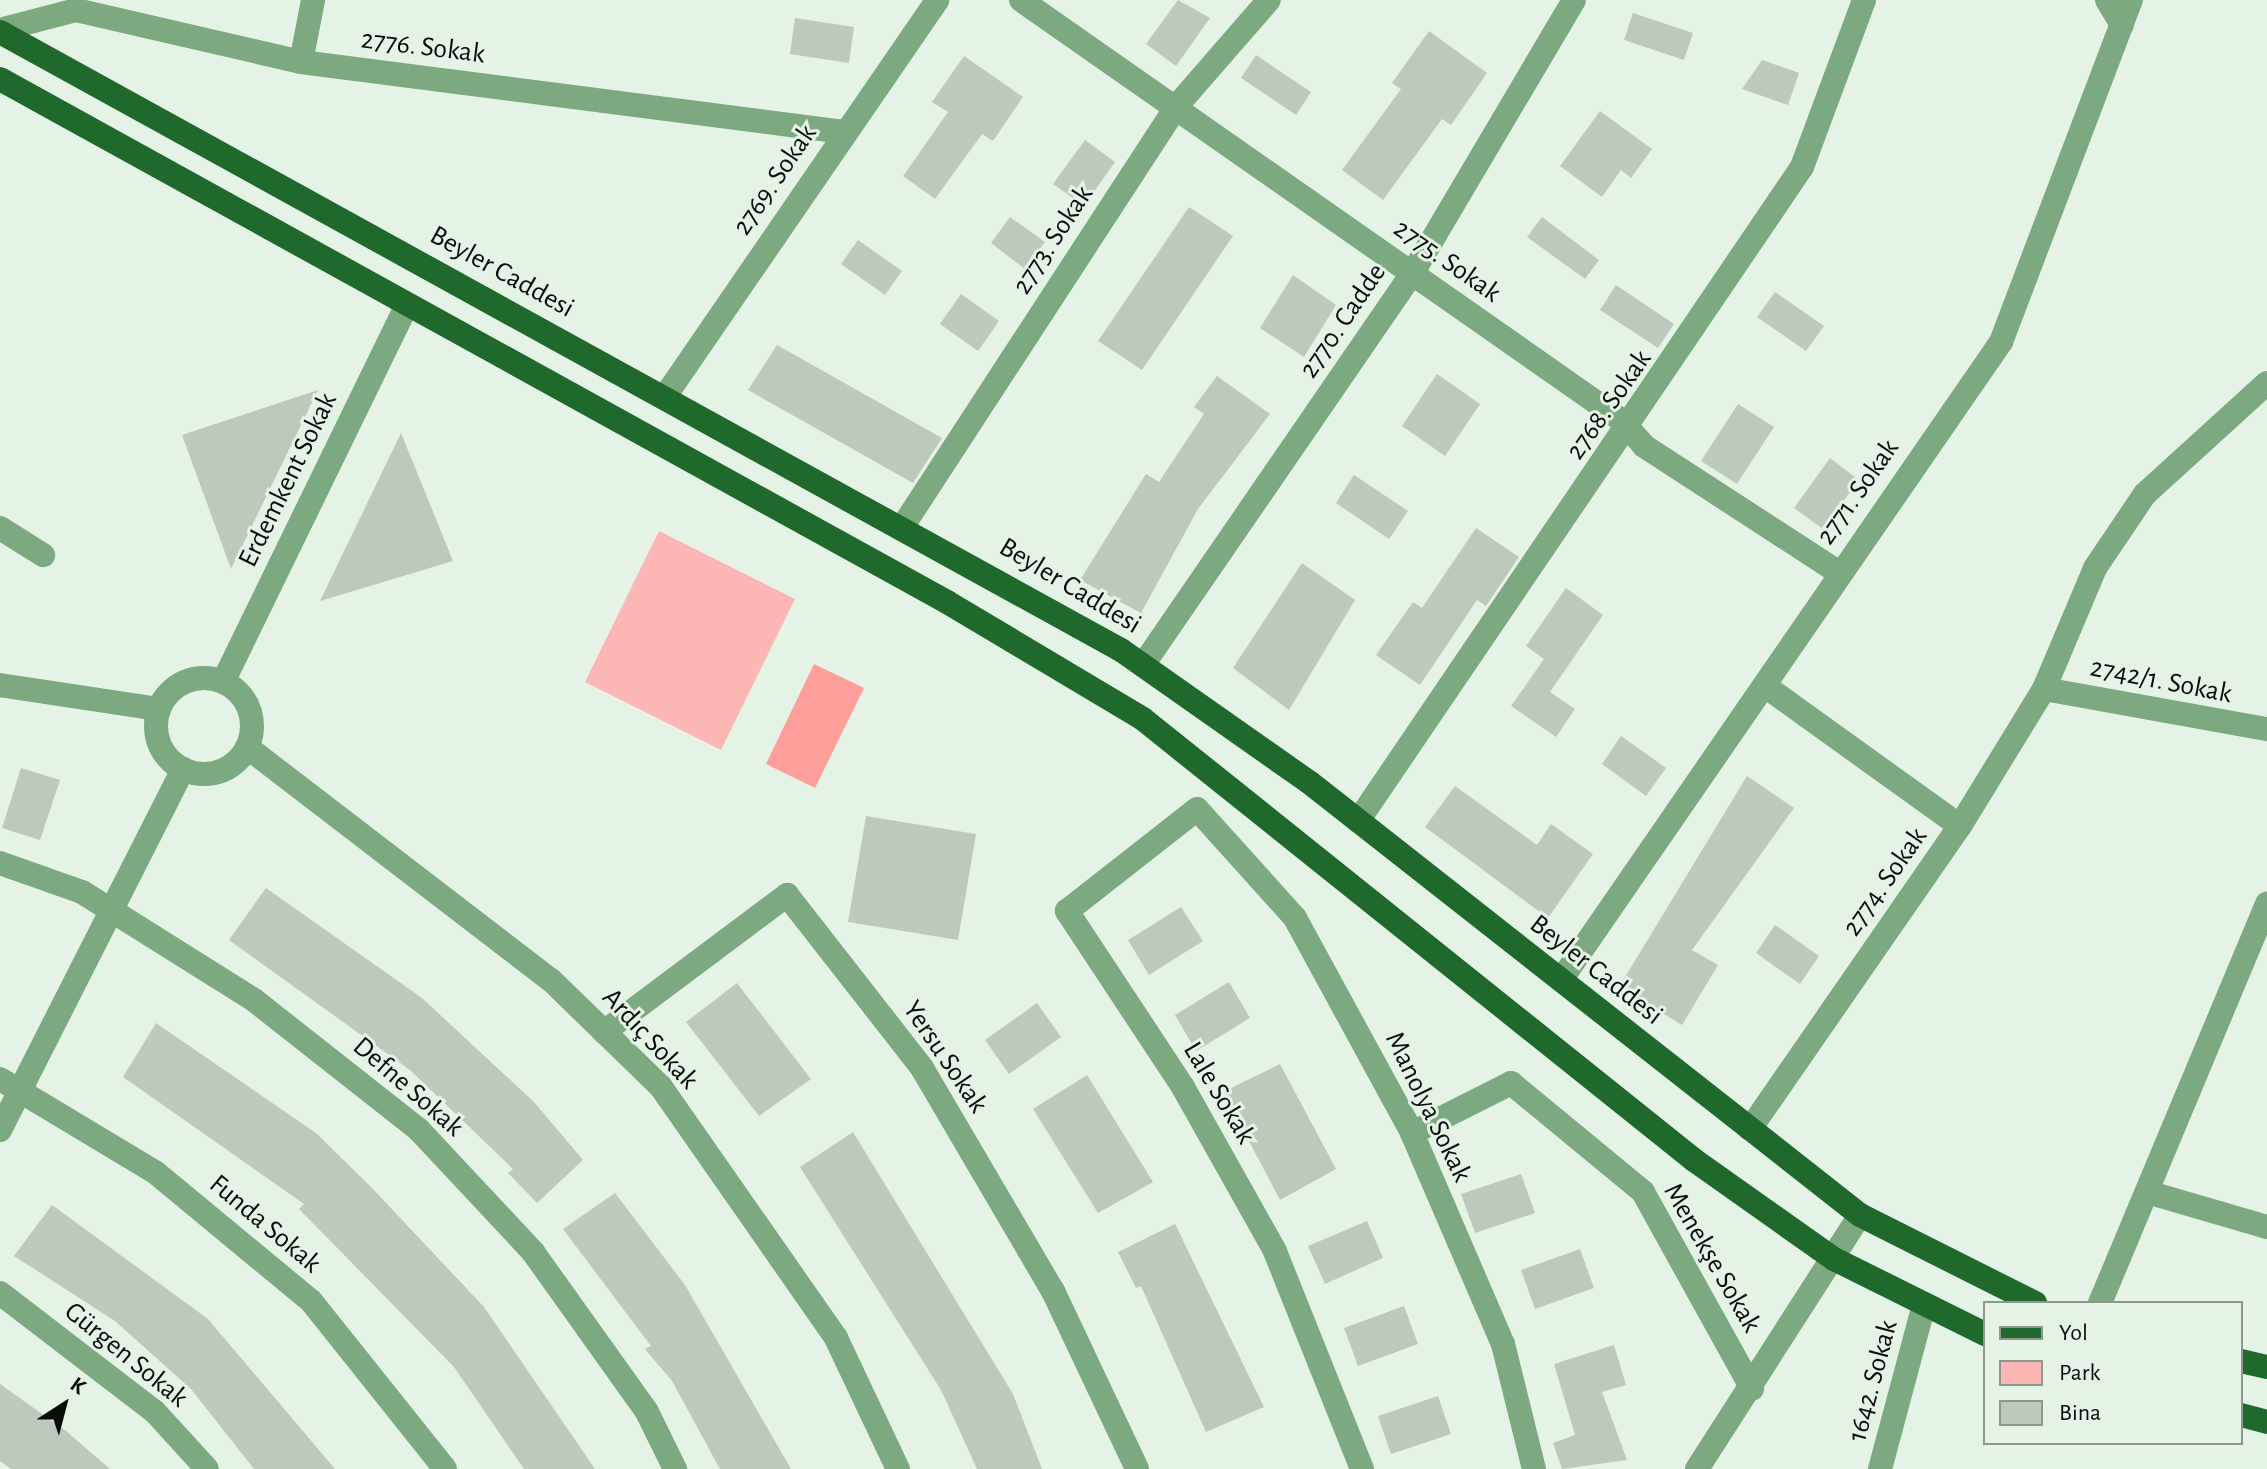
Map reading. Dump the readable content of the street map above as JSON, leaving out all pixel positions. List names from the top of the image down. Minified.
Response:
{"streets":{"main road":["Beyler Caddesi"],"street":["2776. Sokak","2769. Sokak","2773. Sokak","2775. Sokak","2770. Cadde","2768. Sokak","Erdemkent Sokak","2771. Sokak","2742/1. Sokak","2774. Sokak","Ardıç Sokak","Yersu Sokak","Defne Sokak","Lale Sokak","Manolya Sokak","Funda Sokak","Menekşe Sokak","Gürgen Sokak","1642. Sokak"]},"crossings":[["2776. Sokak","2769. Sokak"],["2776. Sokak","Beyler Caddesi"],["2769. Sokak","Beyler Caddesi"],["2773. Sokak","2775. Sokak"],["2773. Sokak","Beyler Caddesi"],["2775. Sokak","2770. Cadde"],["2775. Sokak","2768. Sokak"],["2775. Sokak","2771. Sokak"],["Beyler Caddesi","2770. Cadde"],["Beyler Caddesi","2768. Sokak"],["Beyler Caddesi","2771. Sokak"],["Beyler Caddesi","2774. Sokak"],["Erdemkent Sokak","Ardıç Sokak"],["2771. Sokak","2774. Sokak"],["Ardıç Sokak","Yersu Sokak"],["Lale Sokak","Manolya Sokak"],["Manolya Sokak","Menekşe Sokak"]],"legend":["Yol","Park","Bina"],"north":"top right"}
